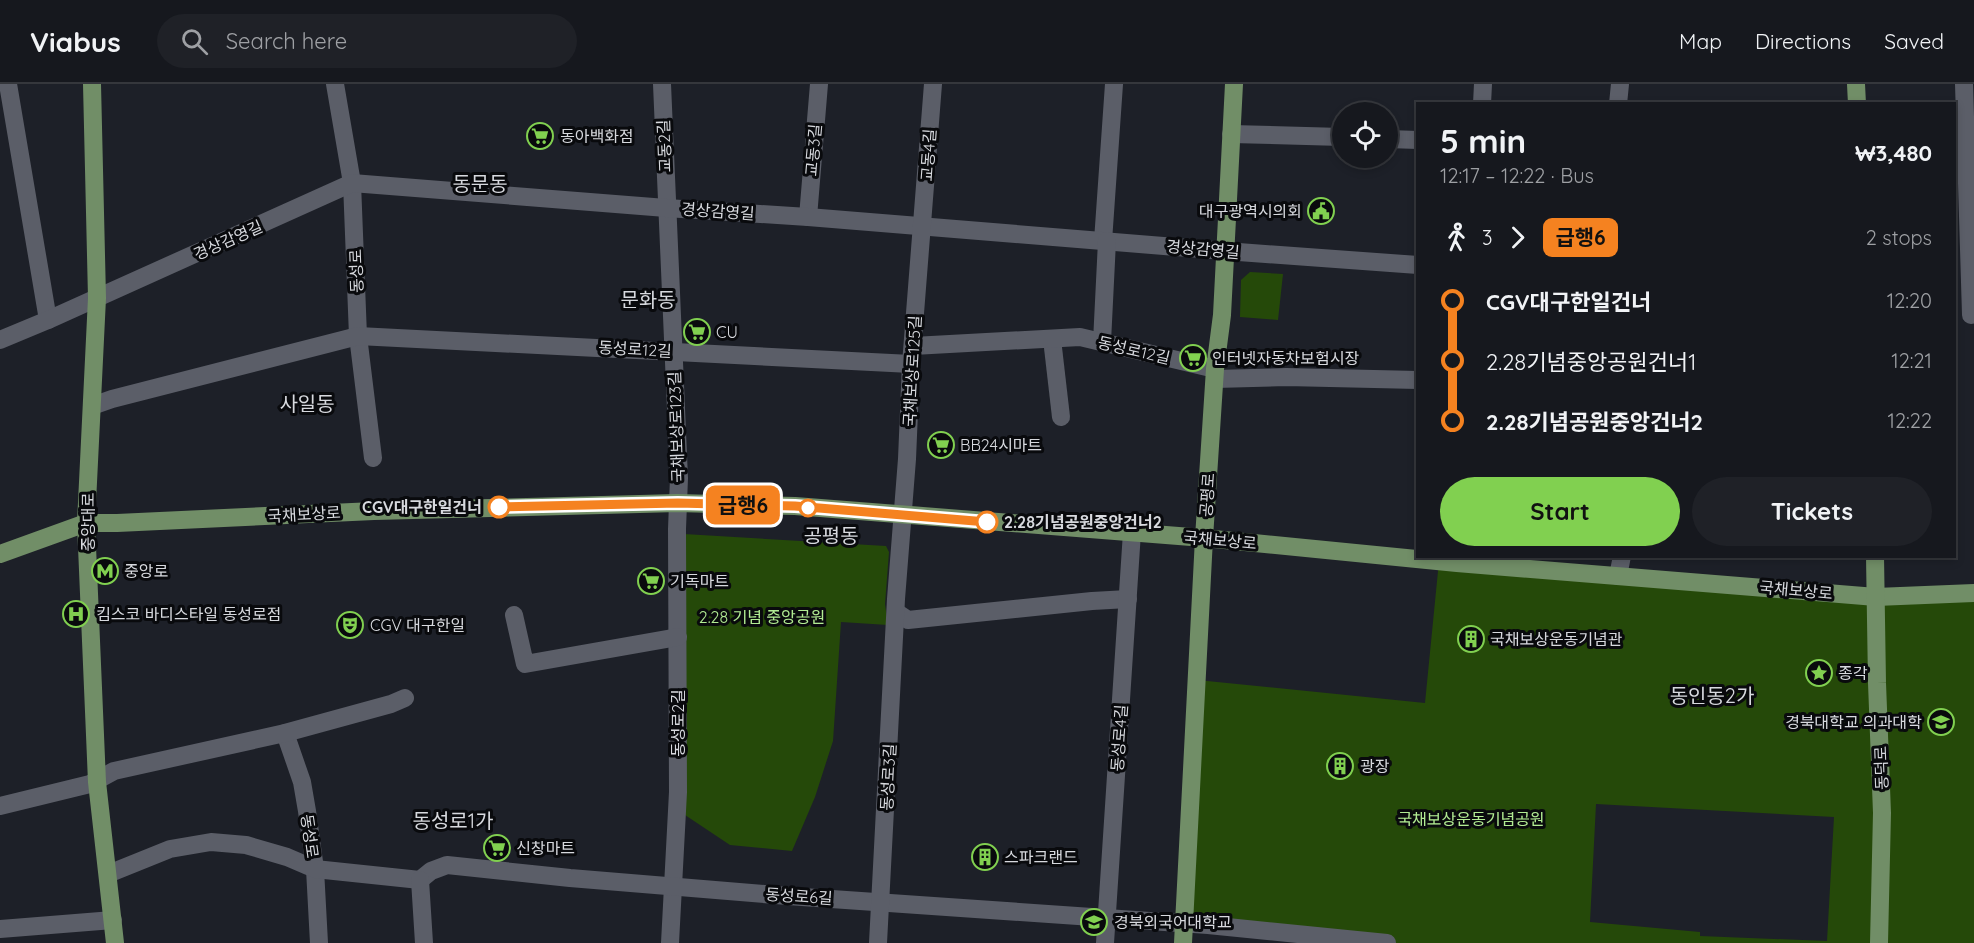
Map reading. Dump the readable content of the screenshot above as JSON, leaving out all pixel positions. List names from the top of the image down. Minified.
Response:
{"streets":{"main road":["공평로","국채보상로","중앙대로","동덕로"],"street":["교동2길","교동3길","교동4길","경상감영길","동성로","동성로12길","국채보상로125길","국채보상로123길","동성로2길","동성로4길","동성로3길","동성로6길"]},"crossings":[["교동2길","경상감영길"],["교동2길","국채보상로123길"],["교동3길","경상감영길"],["교동4길","경상감영길"],["교동4길","국채보상로125길"],["경상감영길","동성로"],["경상감영길","국채보상로125길"],["경상감영길","국채보상로123길"],["경상감영길","공평로"],["경상감영길","중앙대로"],["동성로","동성로12길"],["동성로12길","국채보상로125길"],["동성로12길","국채보상로123길"],["동성로12길","공평로"],["국채보상로125길","국채보상로"],["국채보상로125길","동성로3길"],["국채보상로123길","국채보상로"],["국채보상로123길","동성로2길"],["공평로","국채보상로"],["공평로","동성로6길"],["국채보상로","중앙대로"],["국채보상로","동성로2길"],["국채보상로","동성로4길"],["국채보상로","동덕로"],["국채보상로","동성로3길"],["동성로2길","동성로6길"],["동성로4길","동성로6길"],["동성로3길","동성로6길"]],"districts":["동문동","문화동","사일동","공평동","동인동2가","동성로1가"],"parks":["2.28 기념 중앙공원","국채보상운동기념공원"],"places":{"supermarket":["동아백화점","CU","인터넷자동차보험시장","BB24시마트","기독마트","신창마트"],"public building":["대구광역시의회"],"other":["CGV대구한일건너","2.28기념공원중앙건너2"],"metro station":["중앙로"],"hospital":["킴스코 바디스타일 동성로점"],"theatre":["CGV 대구한일"],"building":["국채보상운동기념관","광장","스파크랜드"],"place":["종각"],"school or university":["경북대학교 의과대학","경북외국어대학교"]},"lines":["bus line 급행6"],"page":{"header":"Viabus","search":"Search here","nav":["Map","Directions","Saved"],"on_map":"급행6","heading":["5 min","12:17 – 12:22 · Bus","₩3,480"],"legs":["3","급행6","2 stops"],"list":[{"name":"CGV대구한일건너","value":"12:20"},{"name":"2.28기념중앙공원건너1","value":"12:21"},{"name":"2.28기념공원중앙건너2","value":"12:22"}],"buttons":["Start","Tickets"]}}
